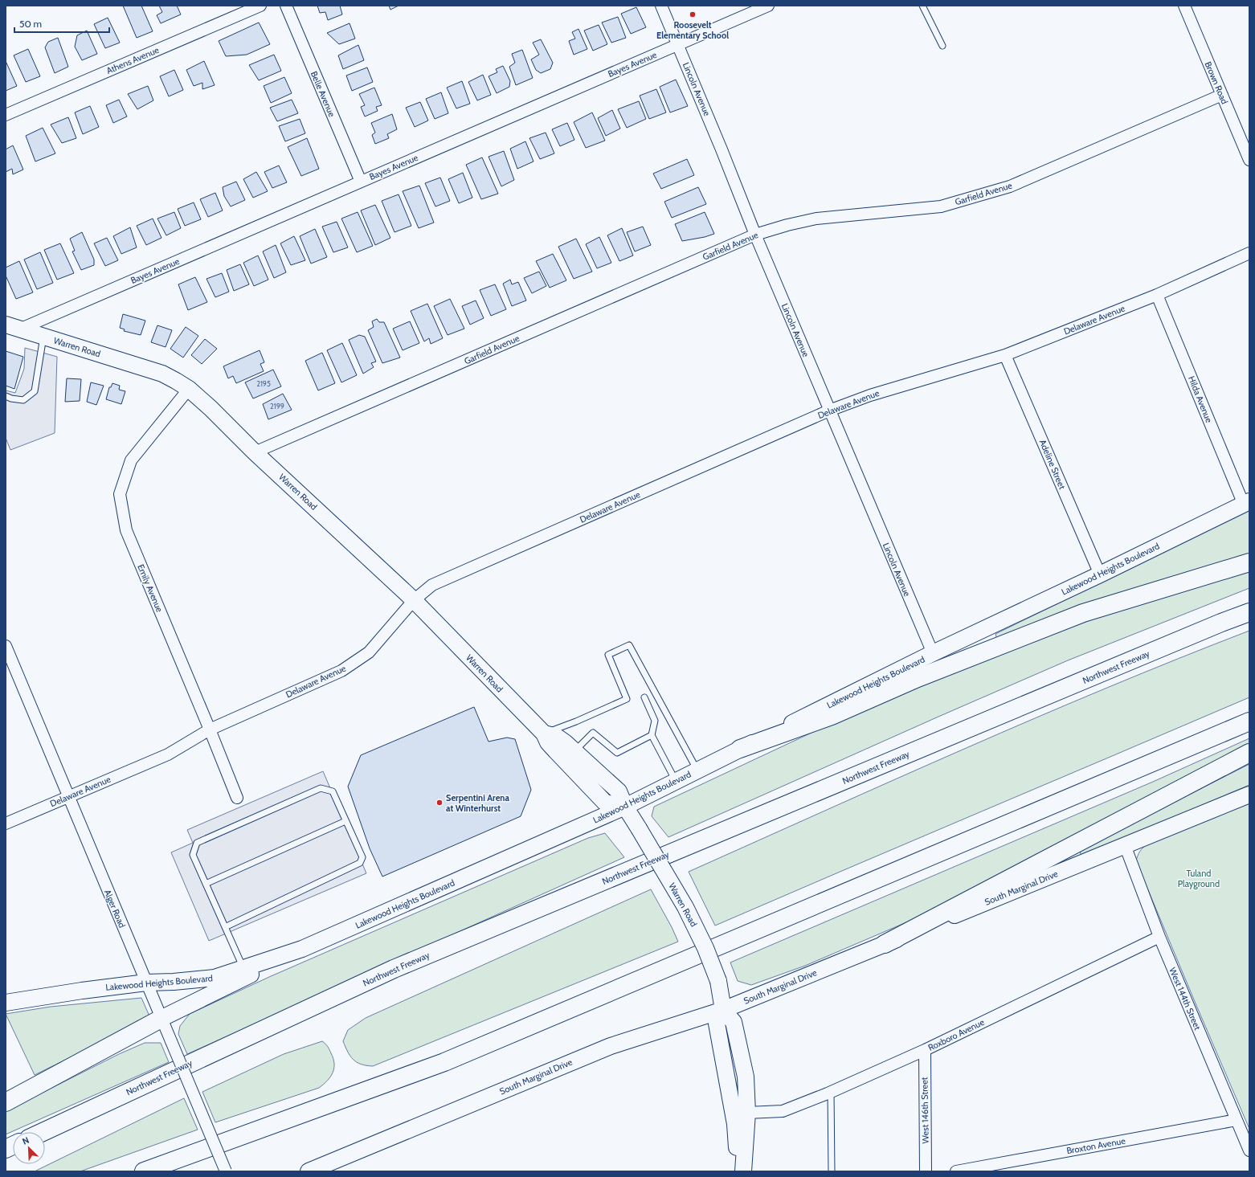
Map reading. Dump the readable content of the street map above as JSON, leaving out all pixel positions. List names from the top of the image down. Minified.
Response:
{"streets":{"highway":["Northwest Freeway"],"main road":["Warren Road","Lakewood Heights Boulevard","South Marginal Drive"],"street":["Athens Avenue","Bayes Avenue","Brown Road","Lincoln Avenue","Belle Avenue","Garfield Avenue","Delaware Avenue","Hilda Avenue","Adeline Street","Emily Avenue","Alger Road","West 144th Street","Roxboro Avenue","West 146th Street","Broxton Avenue"]},"crossings":[["Bayes Avenue","Lincoln Avenue"],["Bayes Avenue","Belle Avenue"],["Bayes Avenue","Warren Road"],["Brown Road","Garfield Avenue"],["Lincoln Avenue","Garfield Avenue"],["Lincoln Avenue","Delaware Avenue"],["Lincoln Avenue","Lakewood Heights Boulevard"],["Garfield Avenue","Warren Road"],["Delaware Avenue","Warren Road"],["Delaware Avenue","Hilda Avenue"],["Delaware Avenue","Adeline Street"],["Delaware Avenue","Emily Avenue"],["Delaware Avenue","Alger Road"],["Warren Road","Lakewood Heights Boulevard"],["Warren Road","Emily Avenue"],["Warren Road","South Marginal Drive"],["Hilda Avenue","Lakewood Heights Boulevard"],["Adeline Street","Lakewood Heights Boulevard"],["Lakewood Heights Boulevard","Alger Road"],["South Marginal Drive","West 144th Street"],["West 144th Street","Roxboro Avenue"],["West 144th Street","Broxton Avenue"],["Roxboro Avenue","West 146th Street"]],"parks":["Tuland Playground"],"places":["Roosevelt Elementary School","Serpentini Arena at Winterhurst"],"house_numbers":["2195","2199"],"scale_bar":"50 m","north":"top left"}
